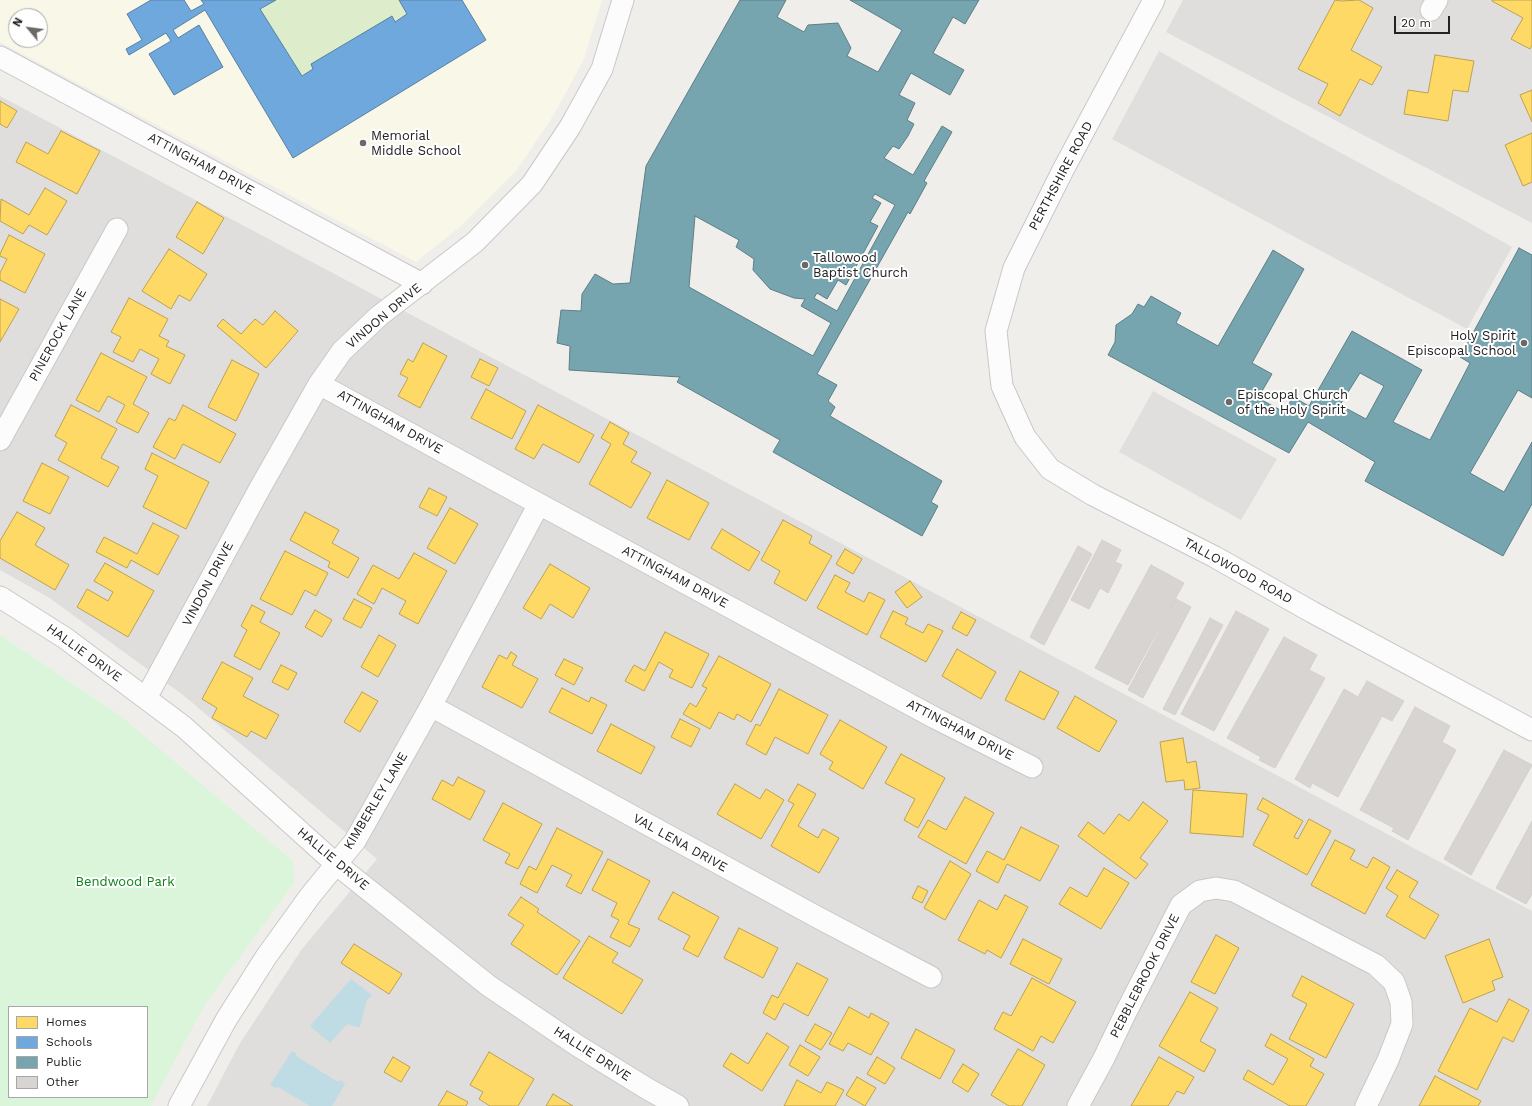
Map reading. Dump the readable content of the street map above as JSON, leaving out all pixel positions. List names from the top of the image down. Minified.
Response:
{"streets":{"street":["ATTINGHAM DRIVE","PERTHSHIRE ROAD","VINDON DRIVE","PINEROCK LANE","TALLOWOOD ROAD","HALLIE DRIVE","KIMBERLEY LANE","VAL LENA DRIVE","PEBBLEBROOK DRIVE"]},"crossings":[["ATTINGHAM DRIVE","VINDON DRIVE"],["ATTINGHAM DRIVE","KIMBERLEY LANE"],["PERTHSHIRE ROAD","TALLOWOOD ROAD"],["VINDON DRIVE","HALLIE DRIVE"],["HALLIE DRIVE","KIMBERLEY LANE"],["KIMBERLEY LANE","VAL LENA DRIVE"]],"parks":["Bendwood Park"],"places":["Memorial Middle School","Tallowood Baptist Church","Holy Spirit Episcopal School","Episcopal Church of the Holy Spirit"],"legend":["Homes","Schools","Public","Other"],"scale_bar":"20 m","north":"top left"}
